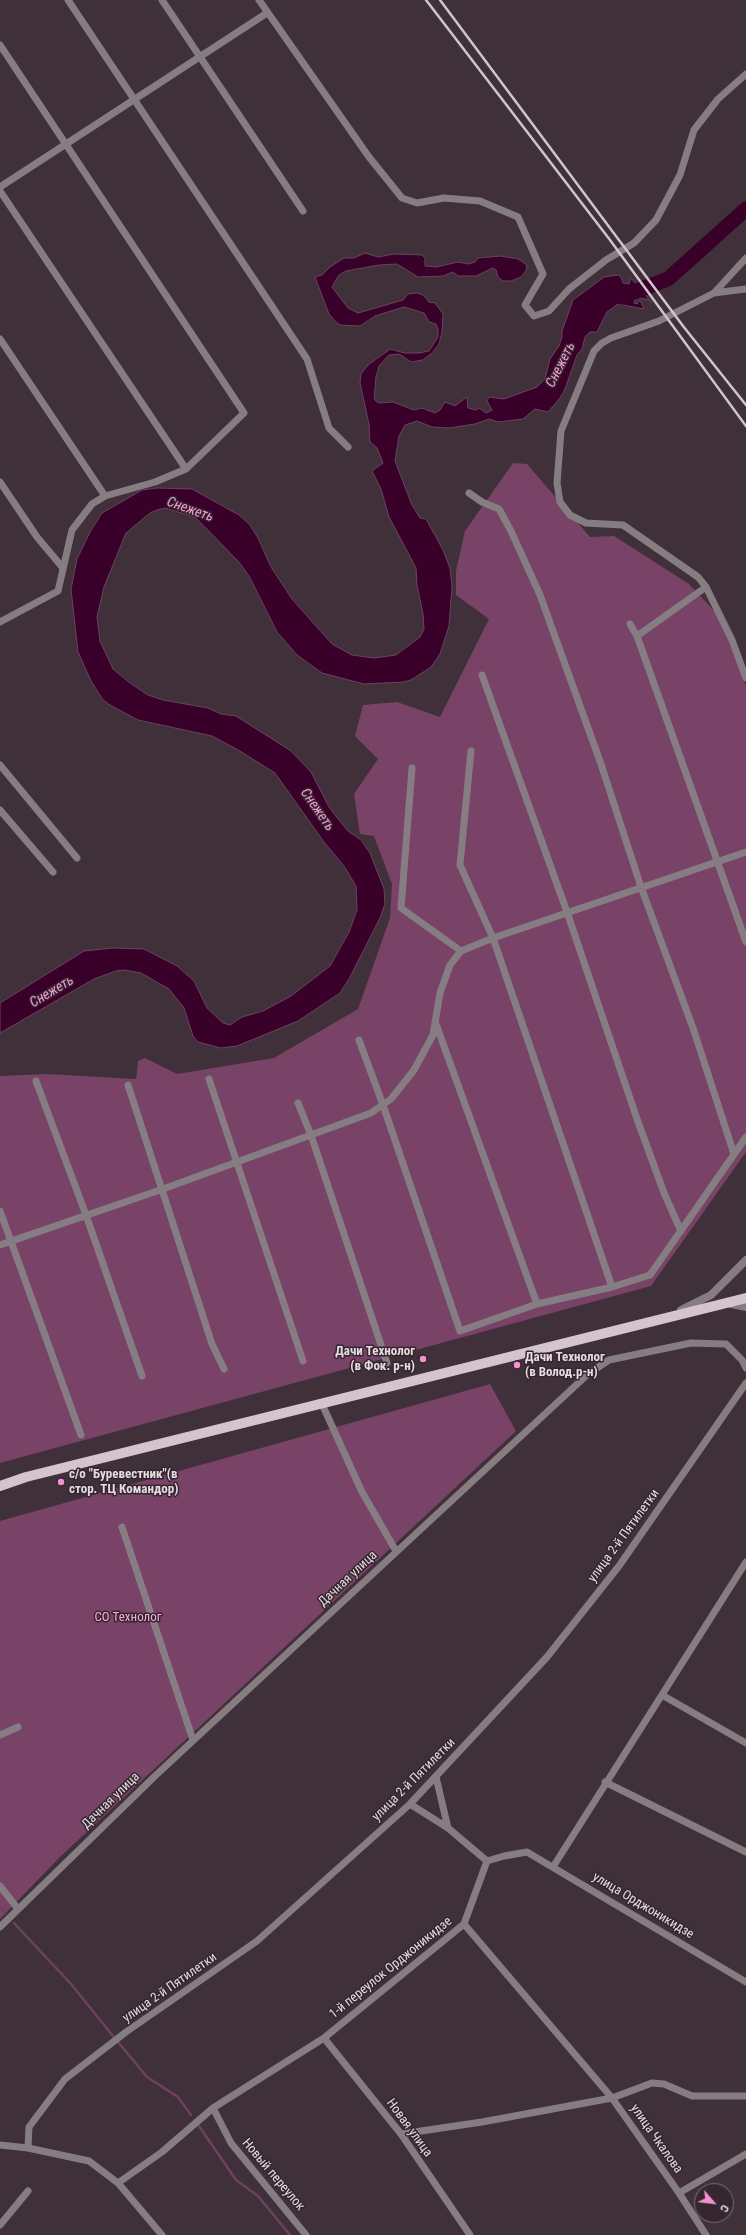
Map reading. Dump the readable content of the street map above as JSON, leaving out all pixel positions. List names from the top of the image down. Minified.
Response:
{"streets":{"street":["улица 2-й Пятилетки","Дачная улица","улица Орджоникидзе","1-й переулок Орджоникидзе","Новая улица","улица Чкалова","Новый переулок"]},"crossings":[["улица Орджоникидзе","1-й переулок Орджоникидзе"],["1-й переулок Орджоникидзе","Новая улица"],["1-й переулок Орджоникидзе","улица Чкалова"],["1-й переулок Орджоникидзе","Новый переулок"]],"water":["Снежеть"],"parks":["СО Технолог"],"places":["Дачи Технолог (в Фок. р-н)","Дачи Технолог (в Волод.р-н)","с/о \"Буревестник\"(в стор. ТЦ Командор)"],"north":"bottom right"}
